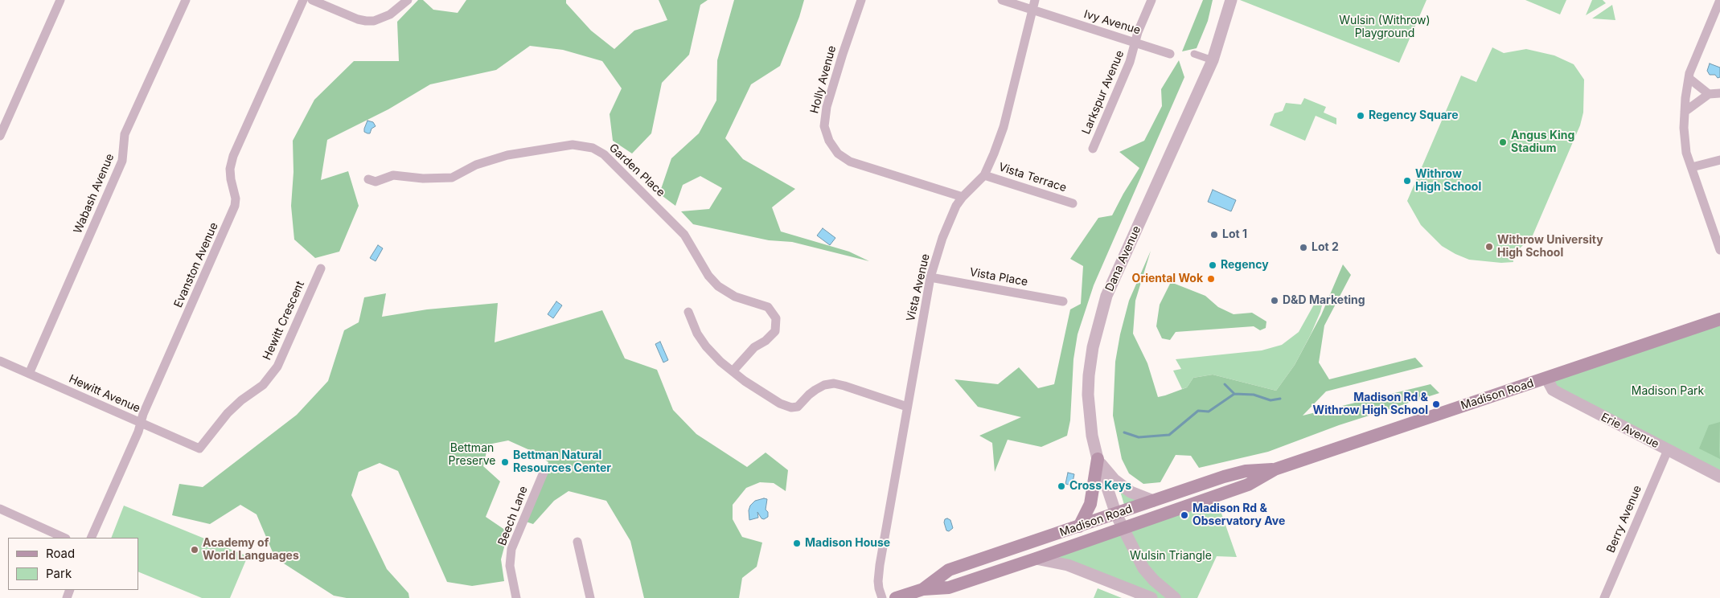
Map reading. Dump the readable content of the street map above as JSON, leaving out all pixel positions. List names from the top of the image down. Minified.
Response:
{"streets":{"main road":["Madison Road"],"street":["Ivy Avenue","Holly Avenue","Larkspur Avenue","Garden Place","Vista Terrace","Wabash Avenue","Dana Avenue","Evanston Avenue","Vista Place","Vista Avenue","Hewitt Crescent","Hewitt Avenue","Erie Avenue","Beech Lane","Berry Avenue"]},"crossings":[["Ivy Avenue","Larkspur Avenue"],["Ivy Avenue","Vista Avenue"],["Holly Avenue","Vista Avenue"],["Vista Terrace","Vista Avenue"],["Wabash Avenue","Hewitt Avenue"],["Dana Avenue","Madison Road"],["Evanston Avenue","Hewitt Avenue"],["Vista Place","Vista Avenue"],["Hewitt Crescent","Hewitt Avenue"],["Madison Road","Erie Avenue"],["Erie Avenue","Berry Avenue"]],"parks":["Wulsin (Withrow) Playground","Madison Park","Bettman Preserve","Wulsin Triangle"],"places":["Regency Square","Angus King Stadium","Withrow High School","Lot 1","Withrow University High School","Lot 2","Regency","Oriental Wok","D&D Marketing","Madison Rd & Withrow High School","Bettman Natural Resources Center","Cross Keys","Madison Rd & Observatory Ave","Madison House","Academy of World Languages"],"legend":["Road","Park"]}
